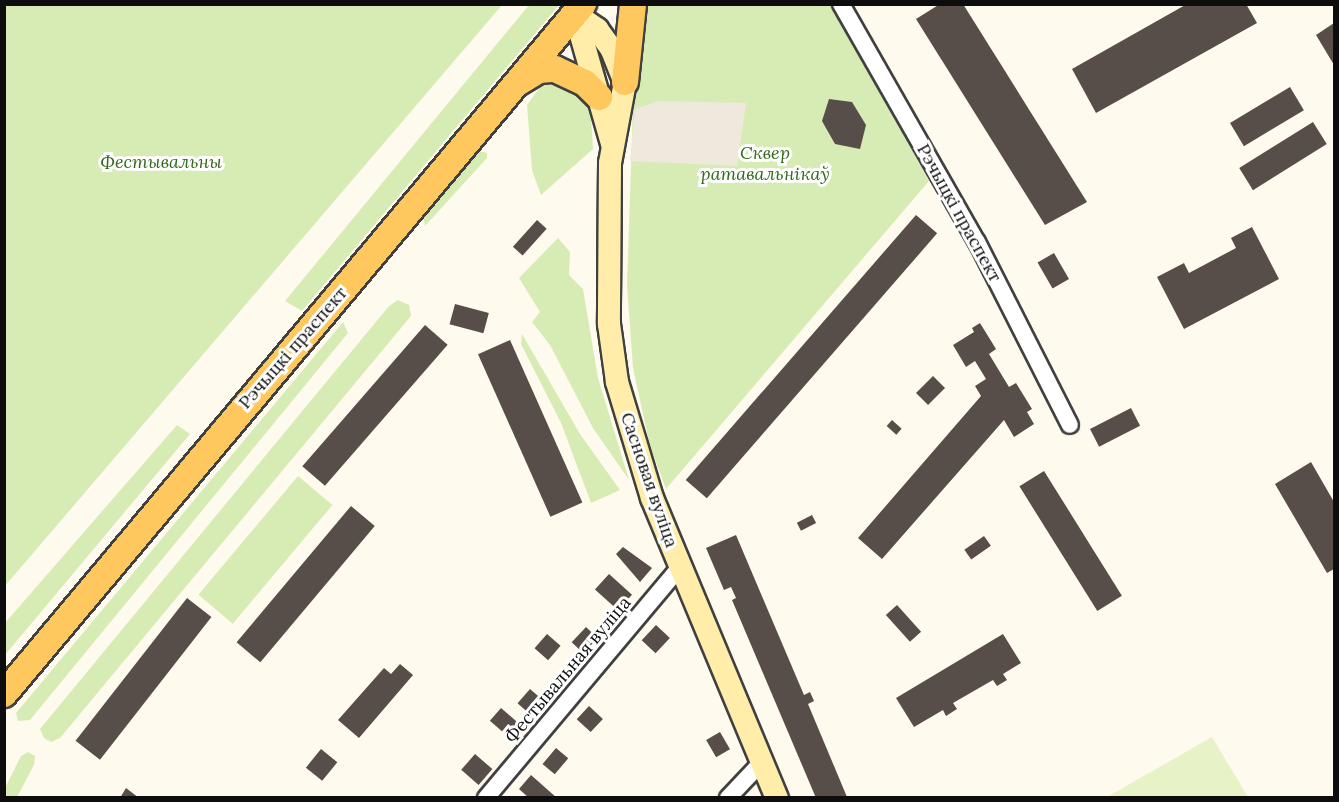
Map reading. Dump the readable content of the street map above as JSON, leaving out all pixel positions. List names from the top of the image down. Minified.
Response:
{"streets":{"main road":["Рэчыцкі праспект","Сасновая вуліца"],"street":["Фестывальная вуліца"]},"crossings":[["Рэчыцкі праспект","Сасновая вуліца"],["Сасновая вуліца","Фестывальная вуліца"]],"parks":["Сквер ратавальнікаў","Фестывальны"]}
